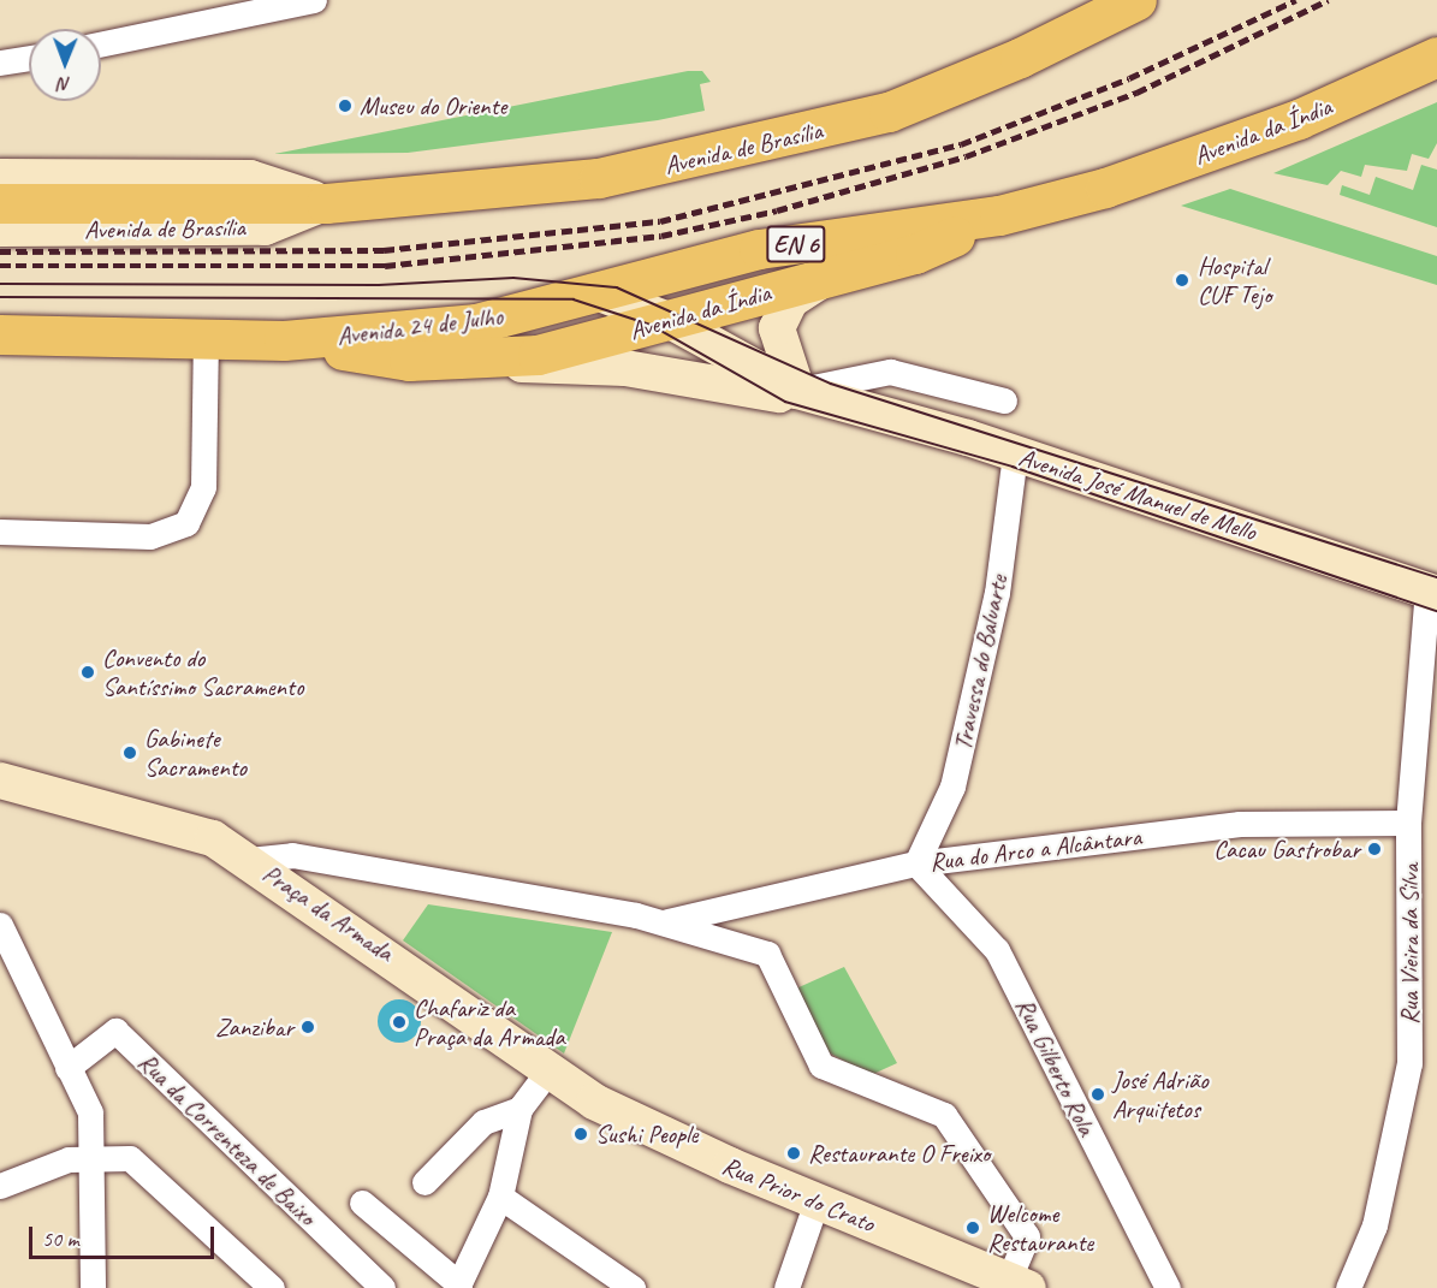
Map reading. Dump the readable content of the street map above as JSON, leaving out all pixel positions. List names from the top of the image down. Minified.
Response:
{"streets":{"main road":["Avenida da Índia","Avenida de Brasília","EN 6","Avenida 24 de Julho"],"street":["Avenida José Manuel de Mello","Travessa do Baluarte","Rua do Arco a Alcântara","Praça da Armada","Rua Vieira da Silva","Rua Gilberto Rola","Rua da Correnteza de Baixo","Rua Prior do Crato"]},"crossings":[["Avenida da Índia","Avenida 24 de Julho"],["Avenida da Índia","Avenida José Manuel de Mello"],["Avenida 24 de Julho","Avenida José Manuel de Mello"],["Avenida José Manuel de Mello","Travessa do Baluarte"],["Avenida José Manuel de Mello","Rua Vieira da Silva"],["Travessa do Baluarte","Rua do Arco a Alcântara"],["Travessa do Baluarte","Rua Gilberto Rola"],["Rua do Arco a Alcântara","Praça da Armada"],["Rua do Arco a Alcântara","Rua Vieira da Silva"],["Rua do Arco a Alcântara","Rua Gilberto Rola"],["Praça da Armada","Rua Prior do Crato"]],"places":["Museu do Oriente","Hospital CUF Tejo","Convento do Santíssimo Sacramento","Gabinete Sacramento","Cacau Gastrobar","Chafariz da Praça da Armada","Zanzibar","José Adrião Arquitetos","Sushi People","Restaurante O Freixo","Welcome Restaurante"],"scale_bar":"50 m","north":"bottom"}
